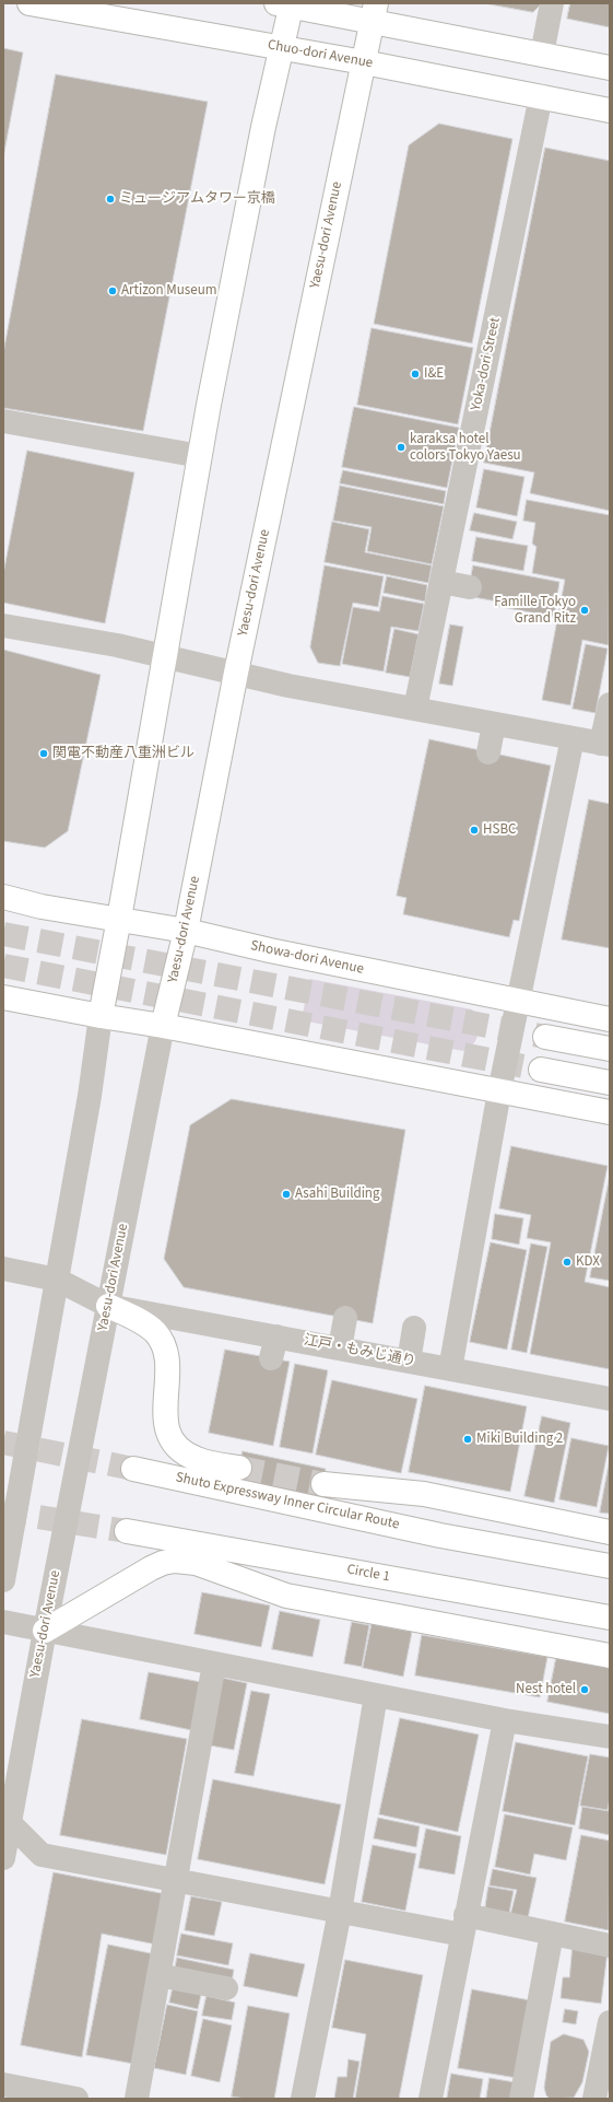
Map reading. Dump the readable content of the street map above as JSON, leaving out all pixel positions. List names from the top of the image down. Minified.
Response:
{"streets":{"main road":["Chuo-dori Avenue","Yaesu-dori Avenue","Showa-dori Avenue","Circle 1"],"street":["Yoka-dori Street","江戸・もみじ通り"]},"crossings":[["Chuo-dori Avenue","Yaesu-dori Avenue"],["Chuo-dori Avenue","Yoka-dori Street"],["Yaesu-dori Avenue","Showa-dori Avenue"],["Yaesu-dori Avenue","江戸・もみじ通り"]],"places":["ミュージアムタワー京橋","Artizon Museum","I&E","karaksa hotel colors Tokyo Yaesu","Famille Tokyo Grand Ritz","関電不動産八重洲ビル","HSBC","Asahi Building","KDX","Miki Building 2","Nest hotel"]}
